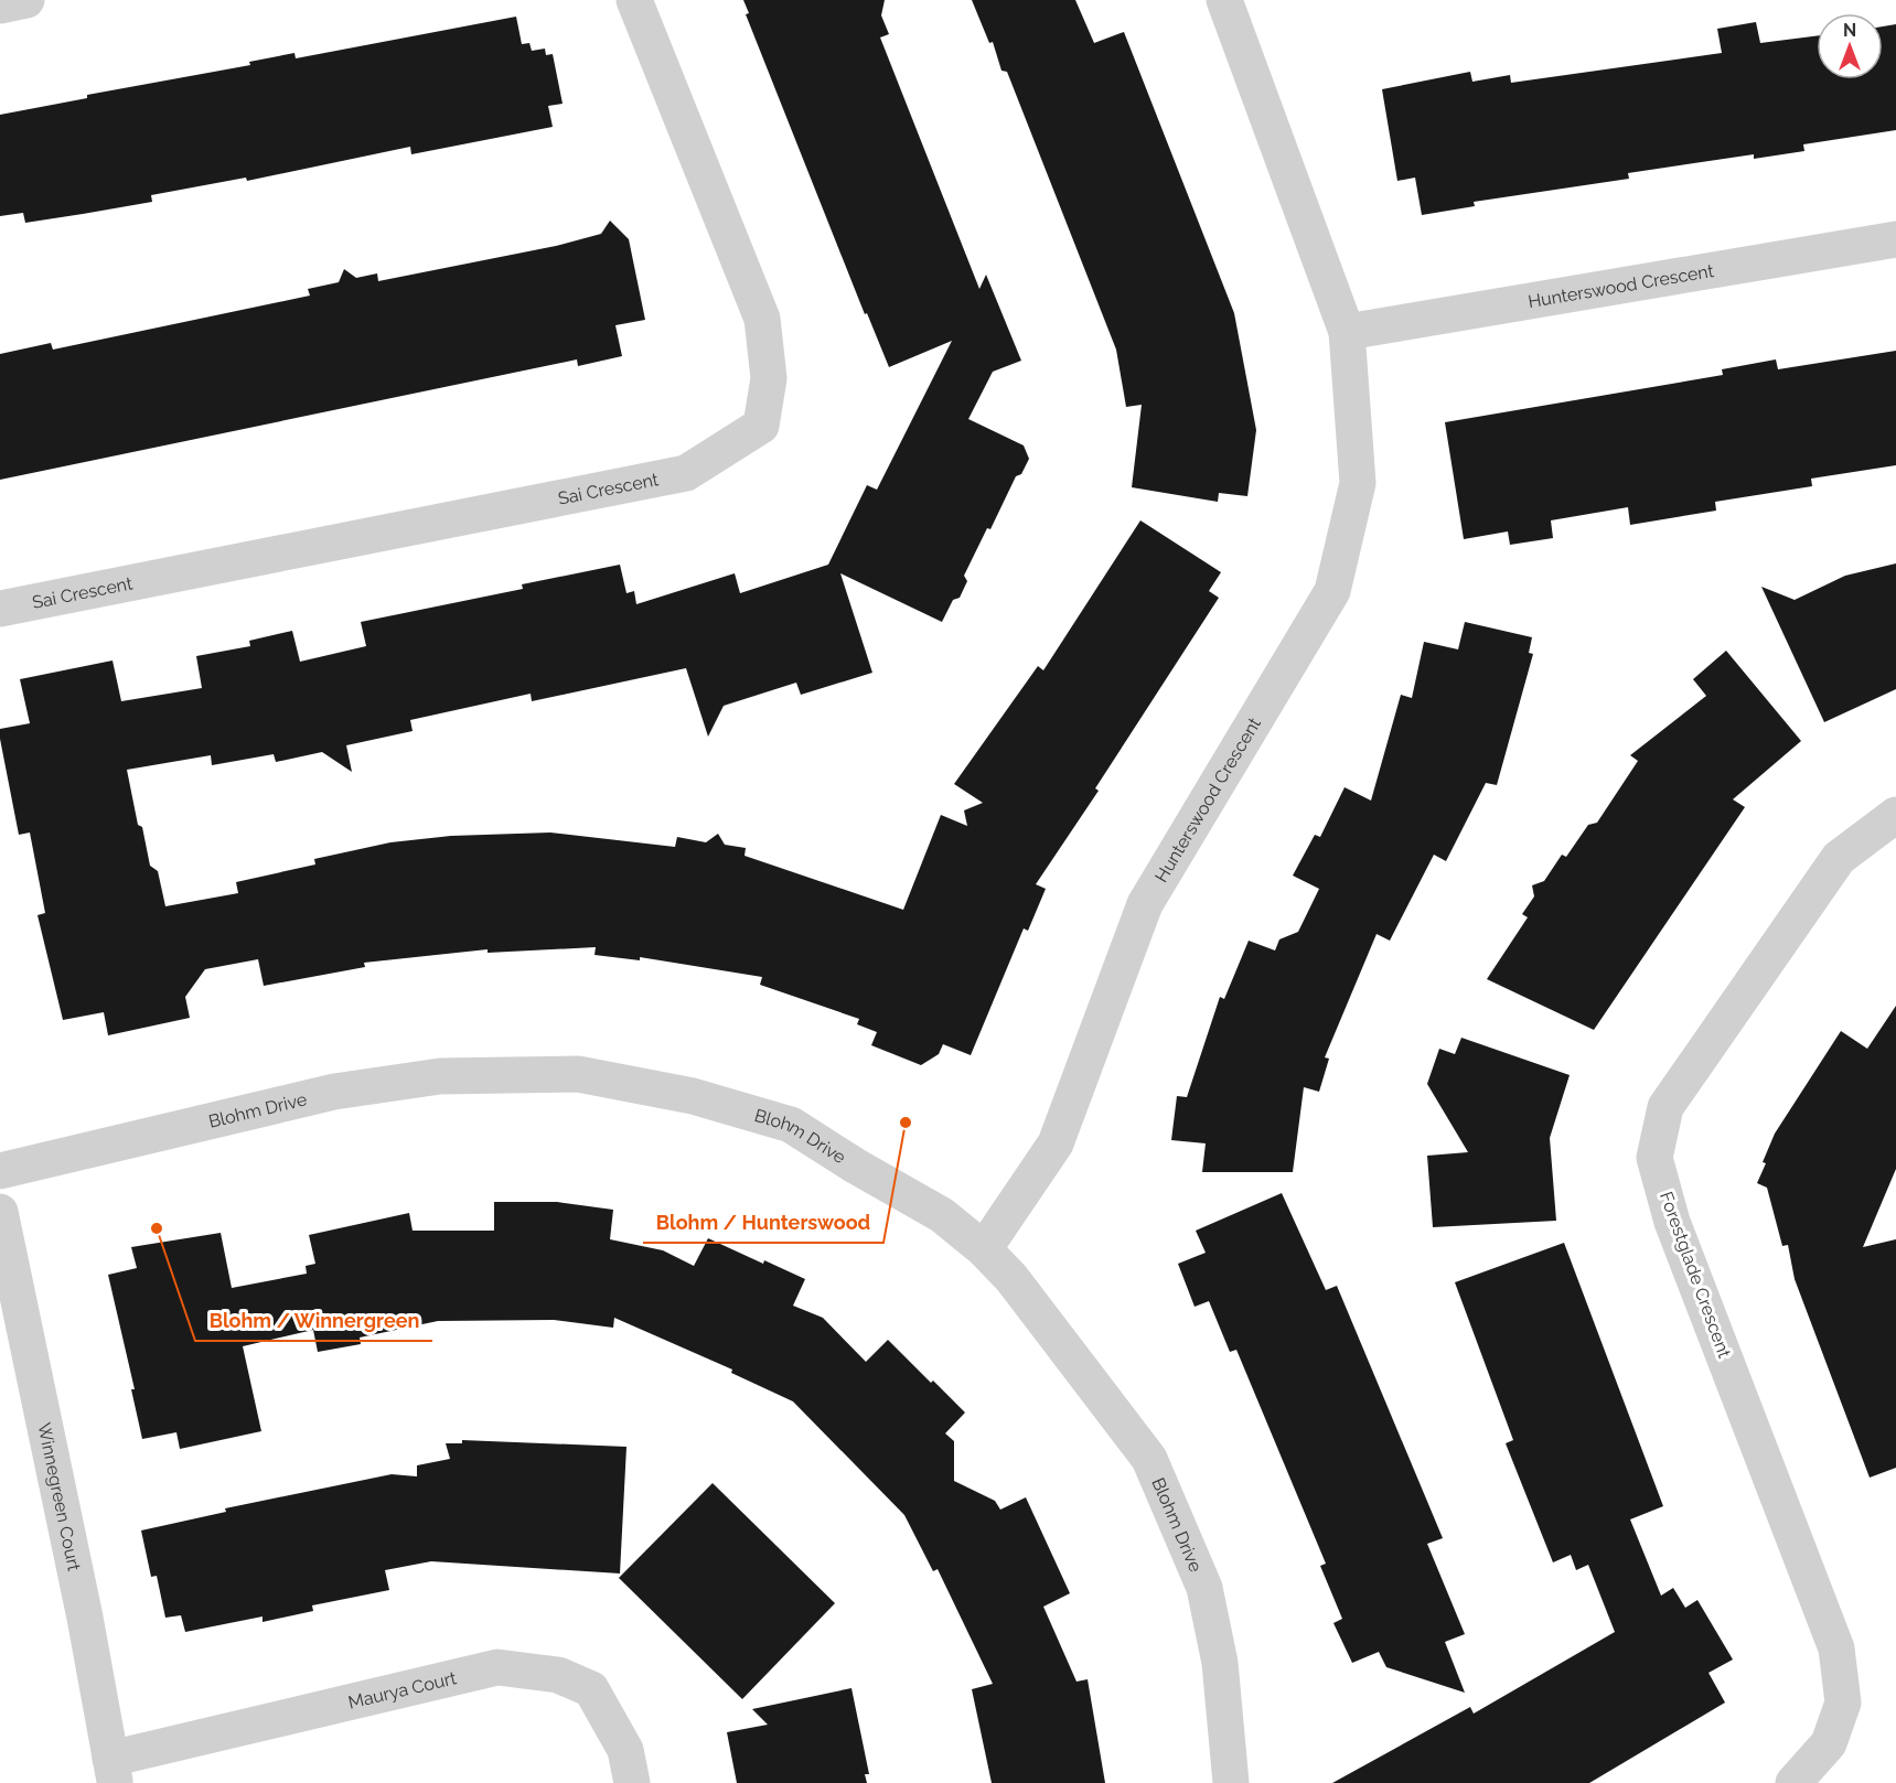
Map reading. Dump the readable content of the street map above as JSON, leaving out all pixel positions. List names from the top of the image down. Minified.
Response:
{"streets":{"street":["Hunterswood Crescent","Sai Crescent","Blohm Drive","Forestglade Crescent","Winnegreen Court","Maurya Court"]},"crossings":[["Hunterswood Crescent","Blohm Drive"],["Winnegreen Court","Maurya Court"]],"places":["Blohm / Hunterswood","Blohm / Winnergreen"],"north":"top"}
